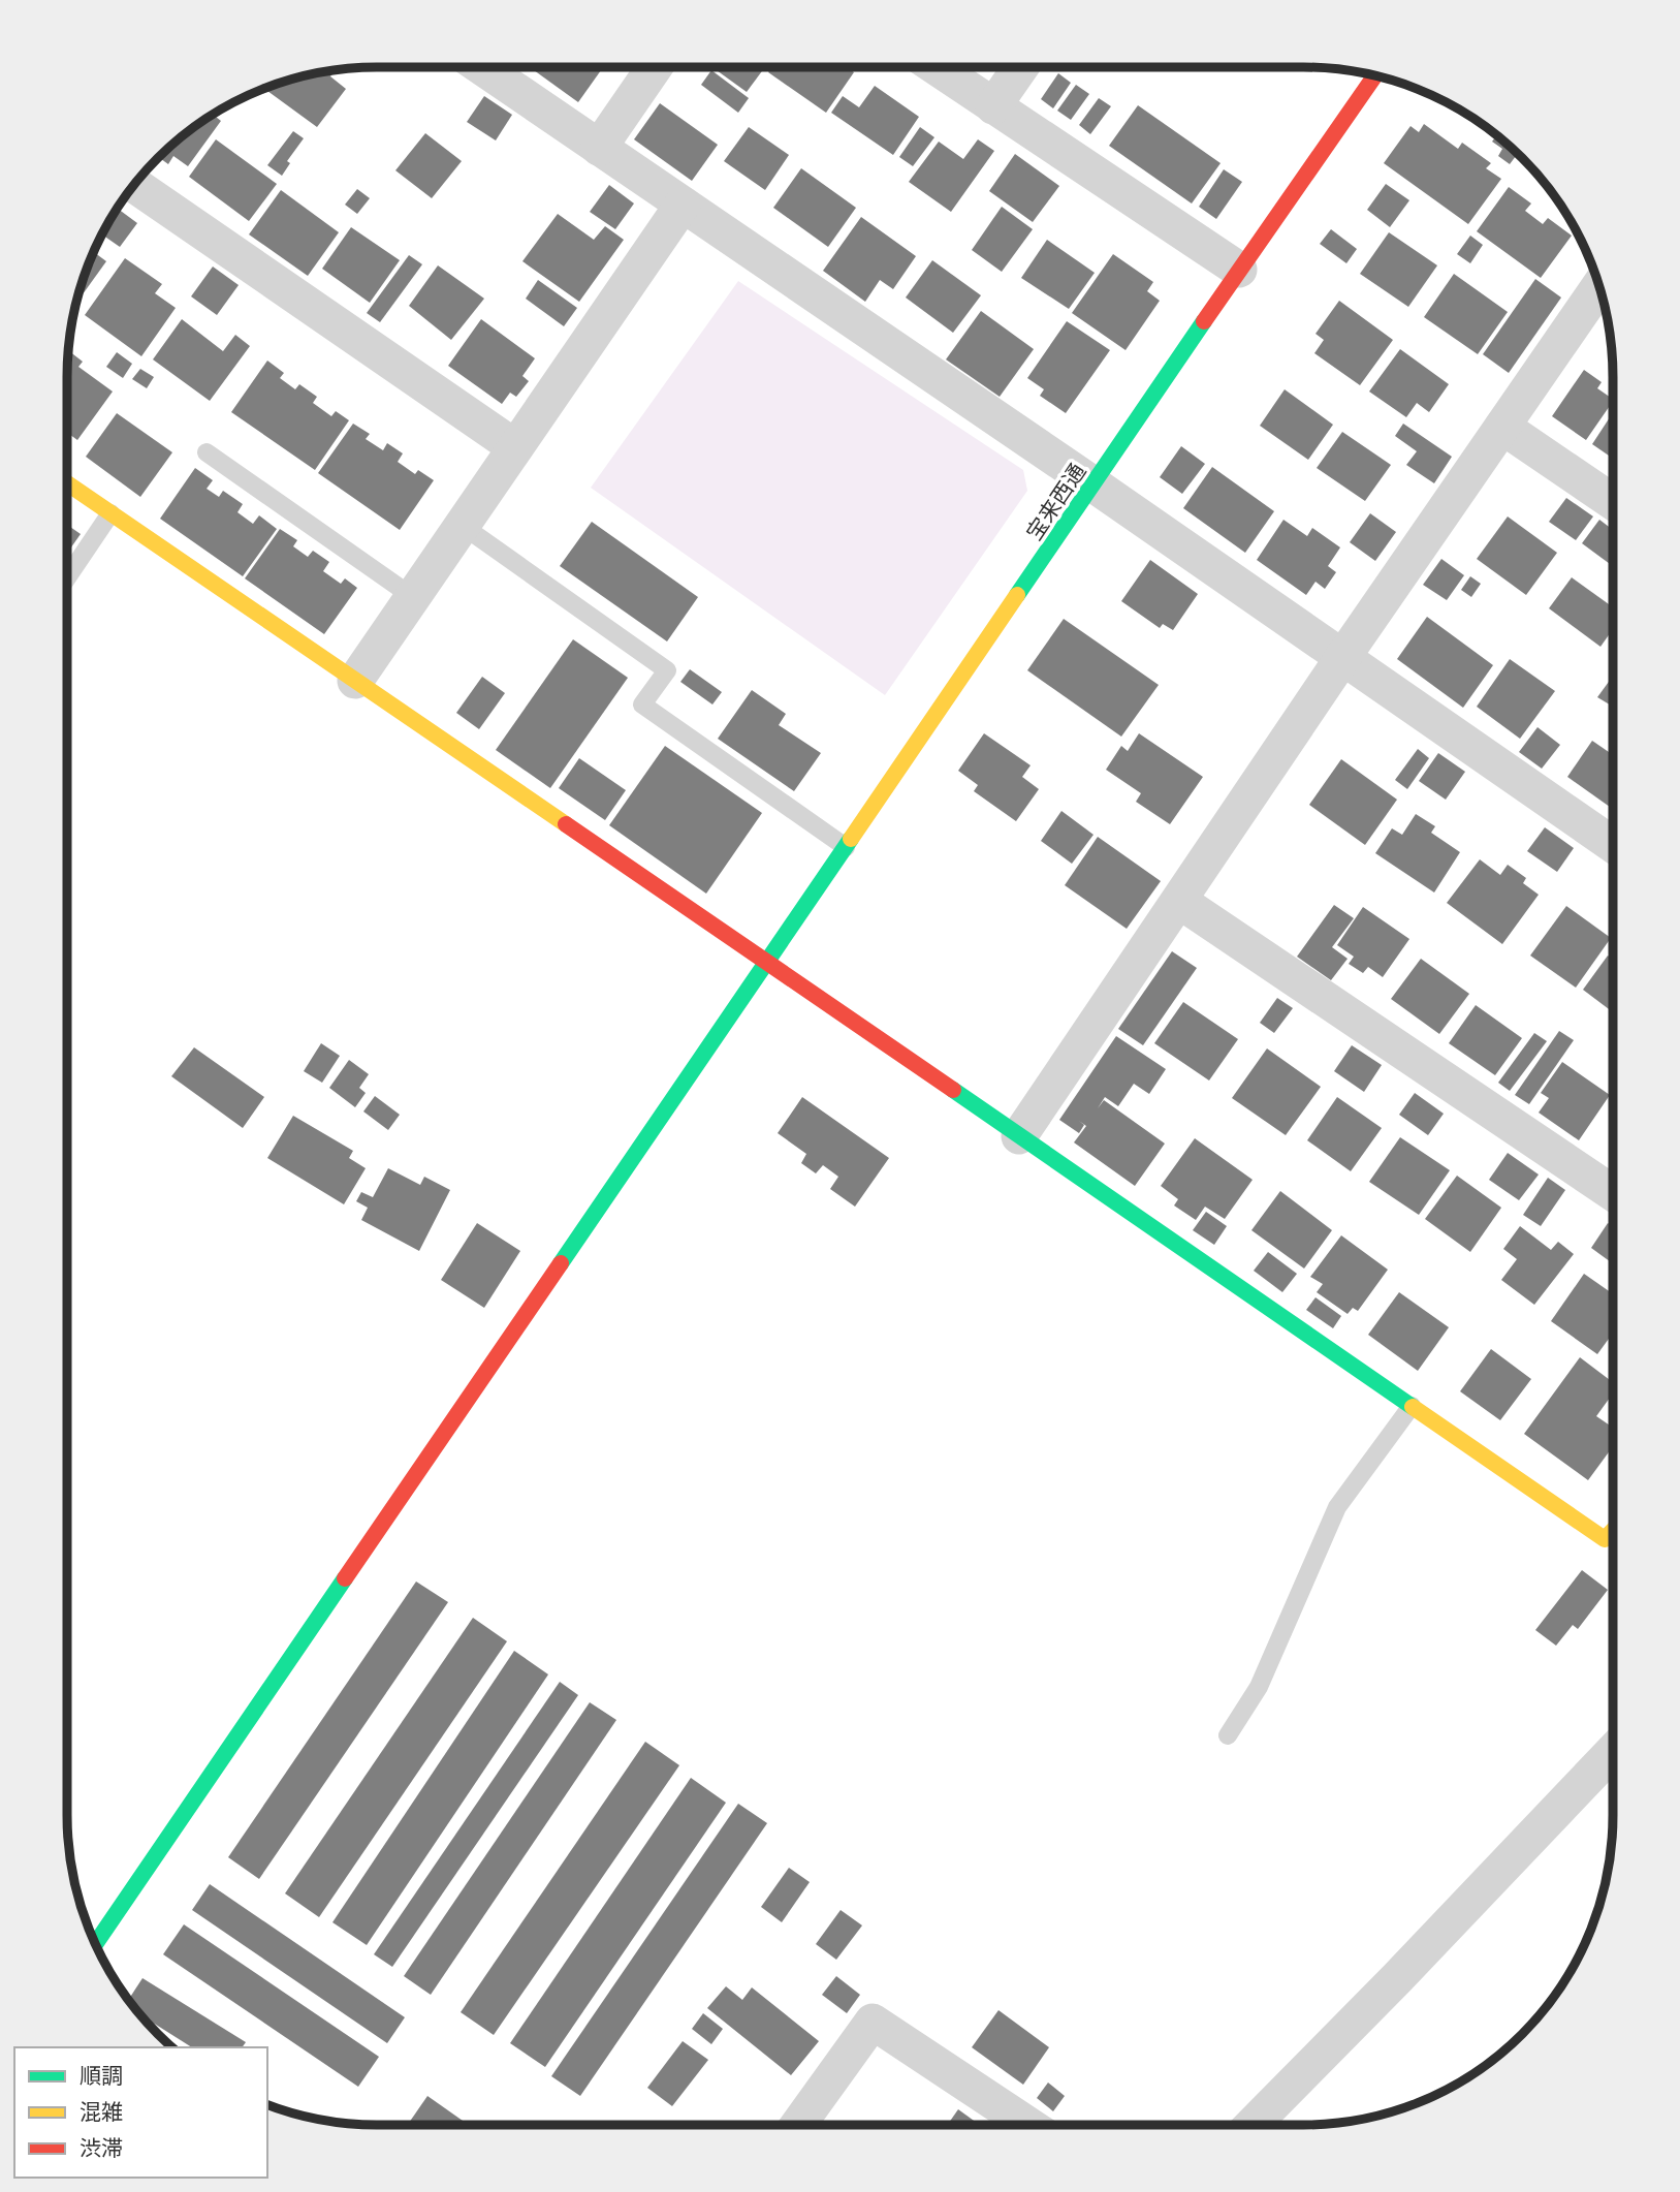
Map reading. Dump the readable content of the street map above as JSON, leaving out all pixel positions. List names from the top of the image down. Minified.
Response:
{"streets":{"street":["宝来西通"]},"legend":["順調","混雑","渋滞"]}
